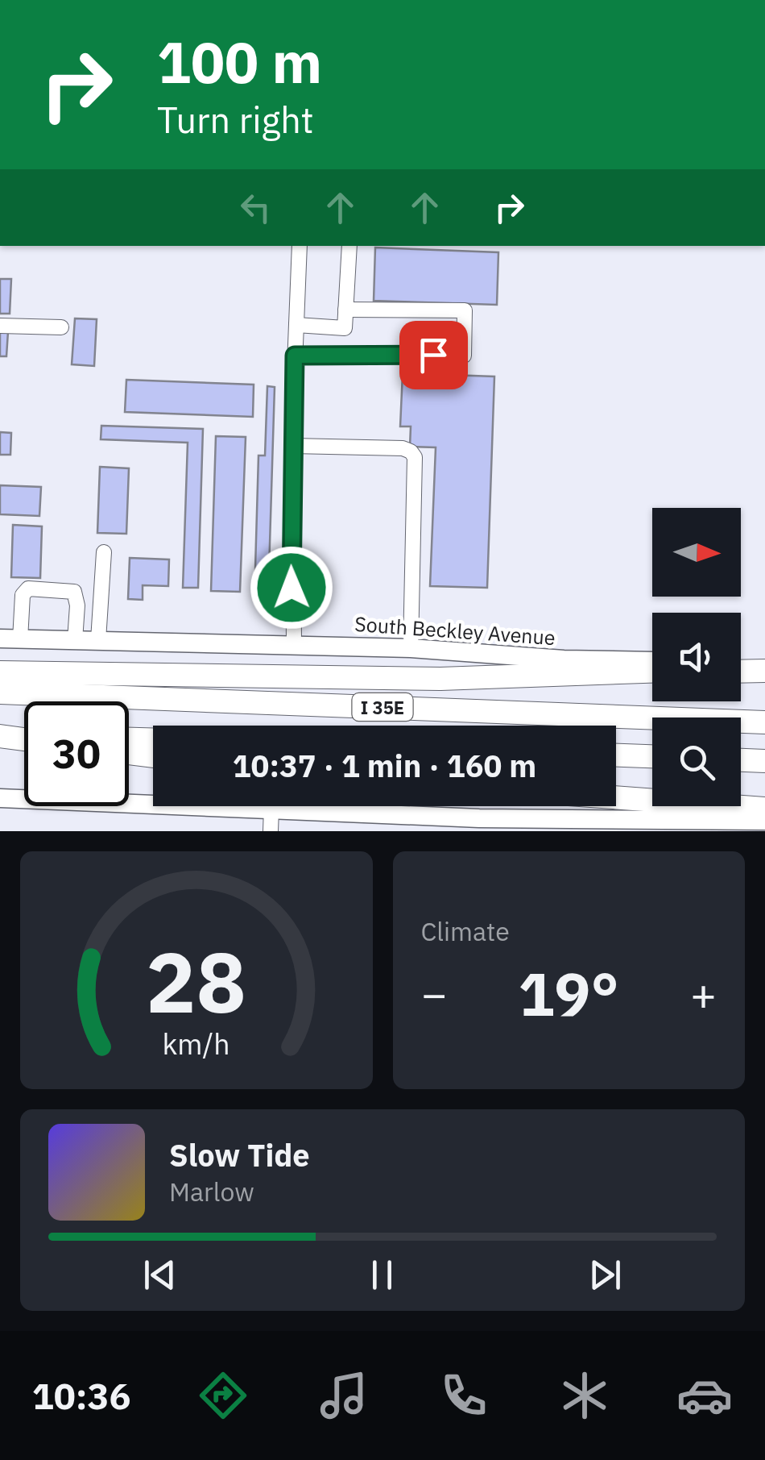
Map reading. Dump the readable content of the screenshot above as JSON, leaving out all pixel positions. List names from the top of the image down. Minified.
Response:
{"streets":{"highway":["I 35E"],"main road":["South Beckley Avenue"]},"north":"right","page":{"turn":["100 m","Turn right"],"limit":"30","trip":"10:37 · 1 min · 160 m","tile":"Climate","heat":["−","19°","+"],"song":["Slow Tide","Marlow"],"tabs":"10:36","gauge":["28","km/h"]}}
